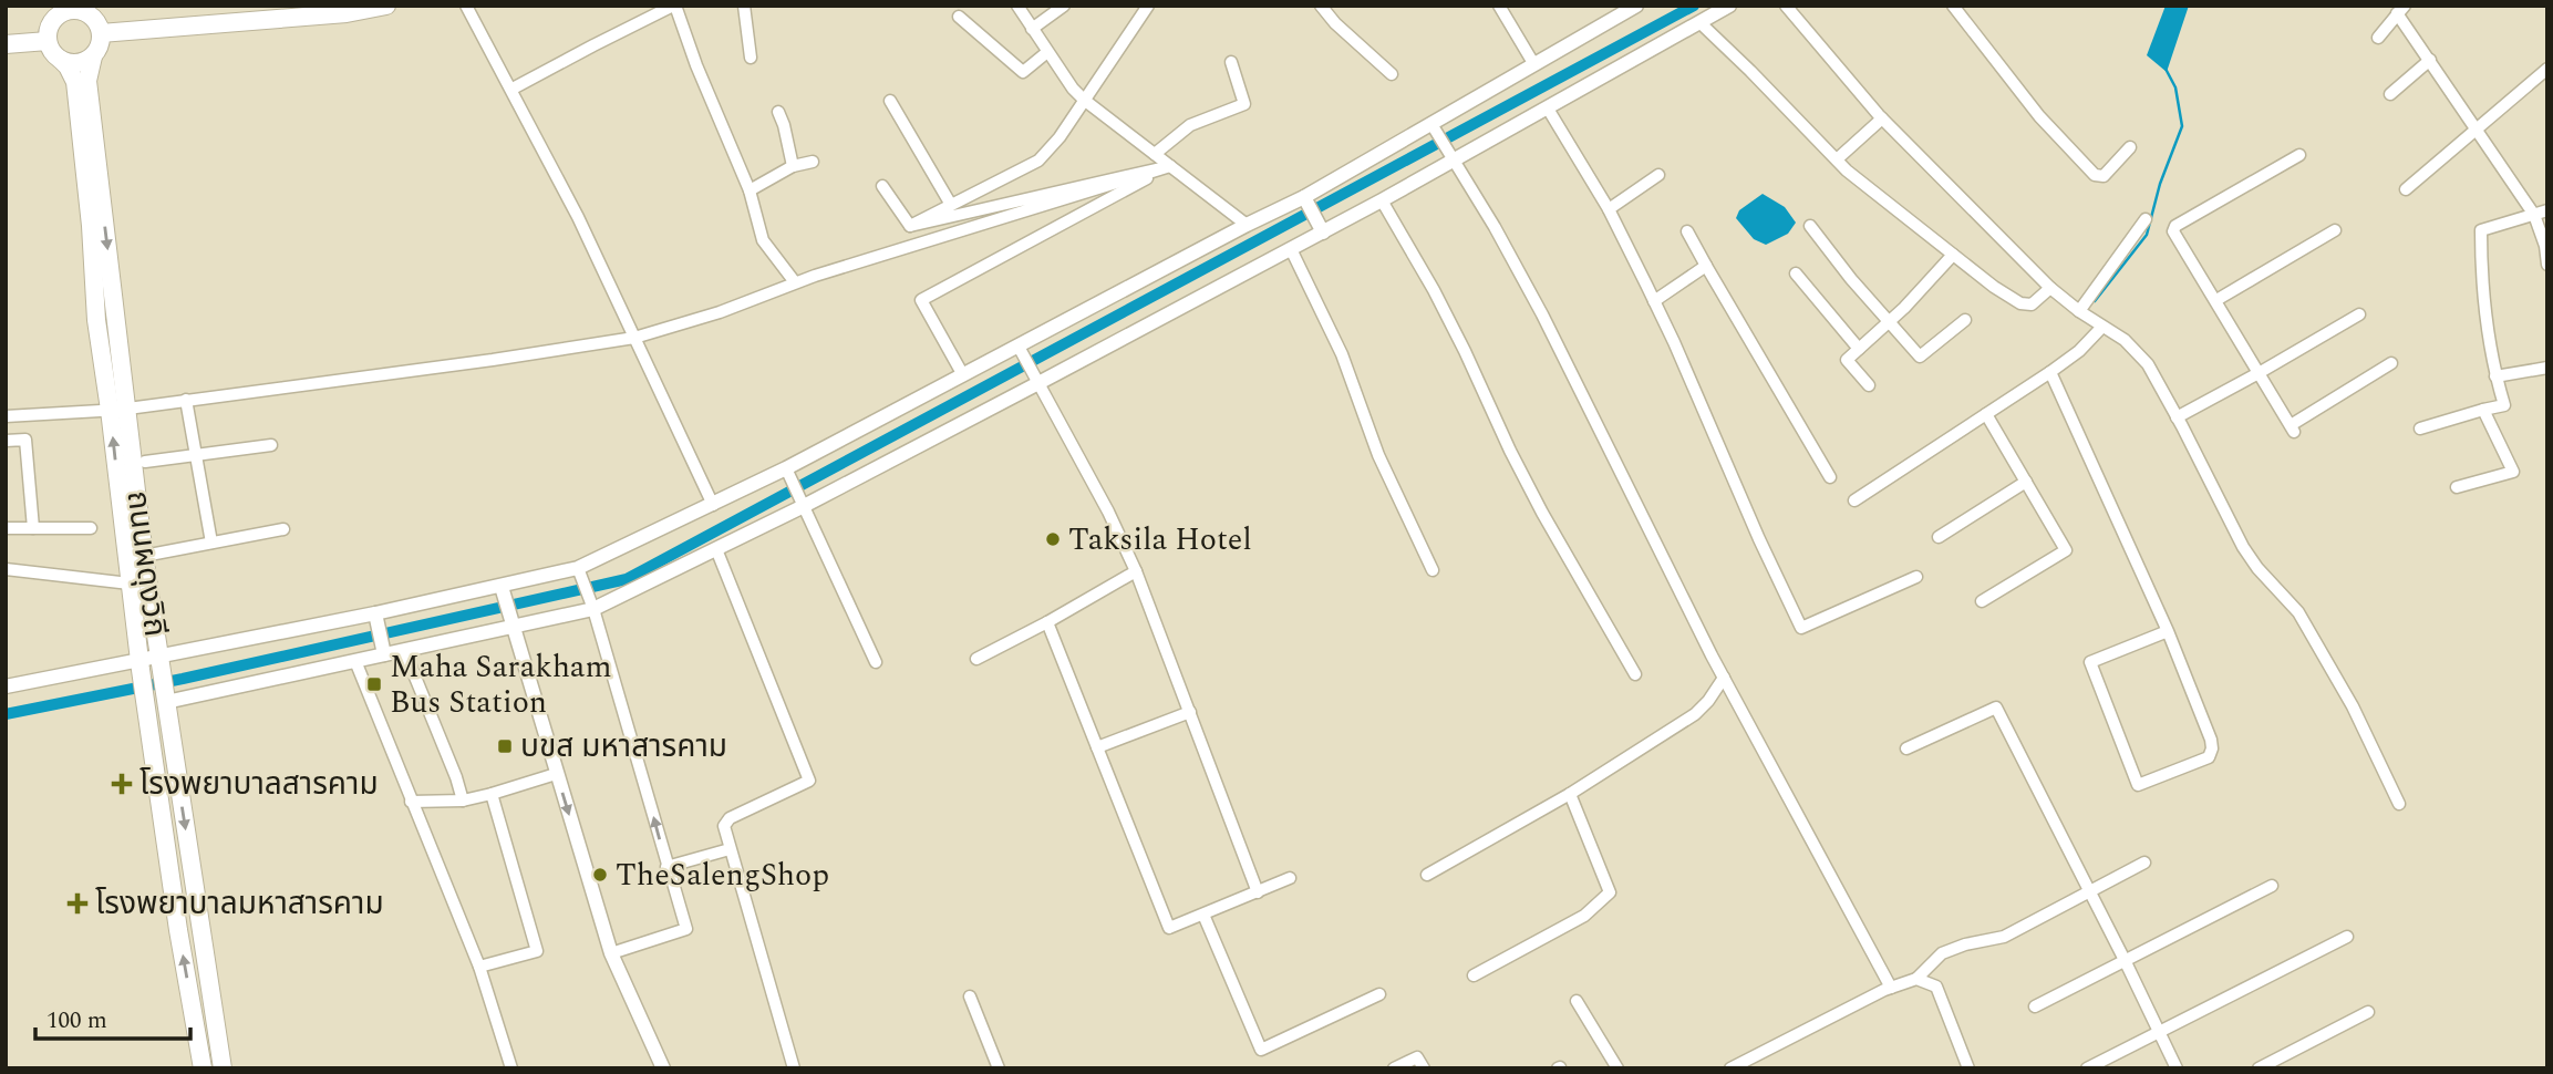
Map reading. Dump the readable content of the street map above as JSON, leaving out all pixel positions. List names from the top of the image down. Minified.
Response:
{"streets":{"main road":["ถนนผดุงวิถี"]},"places":{"other":["Taksila Hotel","TheSalengShop"],"transit":["Maha Sarakham Bus Station","บขส มหาสารคาม"],"health":["โรงพยาบาลสารคาม","โรงพยาบาลมหาสารคาม"]},"scale_bar":"100 m"}
